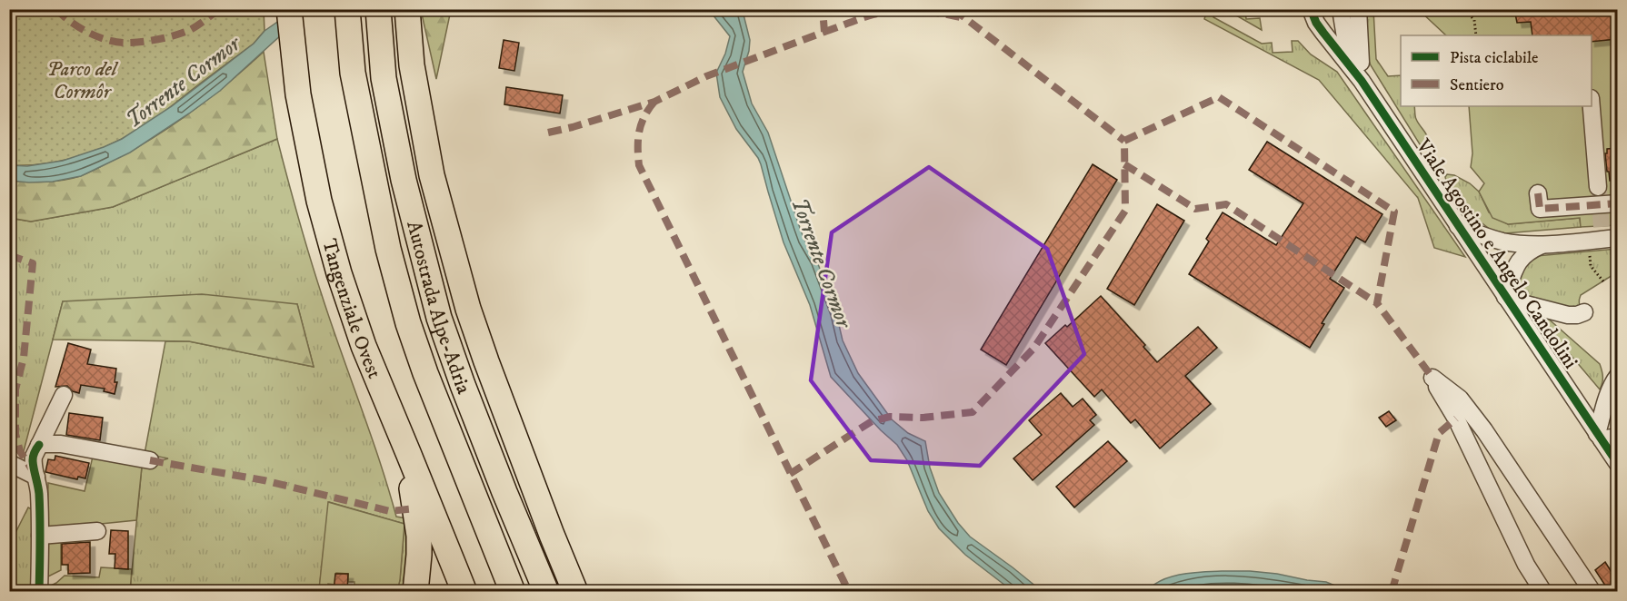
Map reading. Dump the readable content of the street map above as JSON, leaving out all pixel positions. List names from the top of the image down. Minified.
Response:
{"streets":{"highway":["Tangenziale Ovest","Autostrada Alpe-Adria"],"street":["Viale Agostino e Angelo Candolini"]},"water":["Torrente Cormor"],"parks":["Parco del Cormôr"],"legend":["Pista ciclabile","Sentiero"]}
